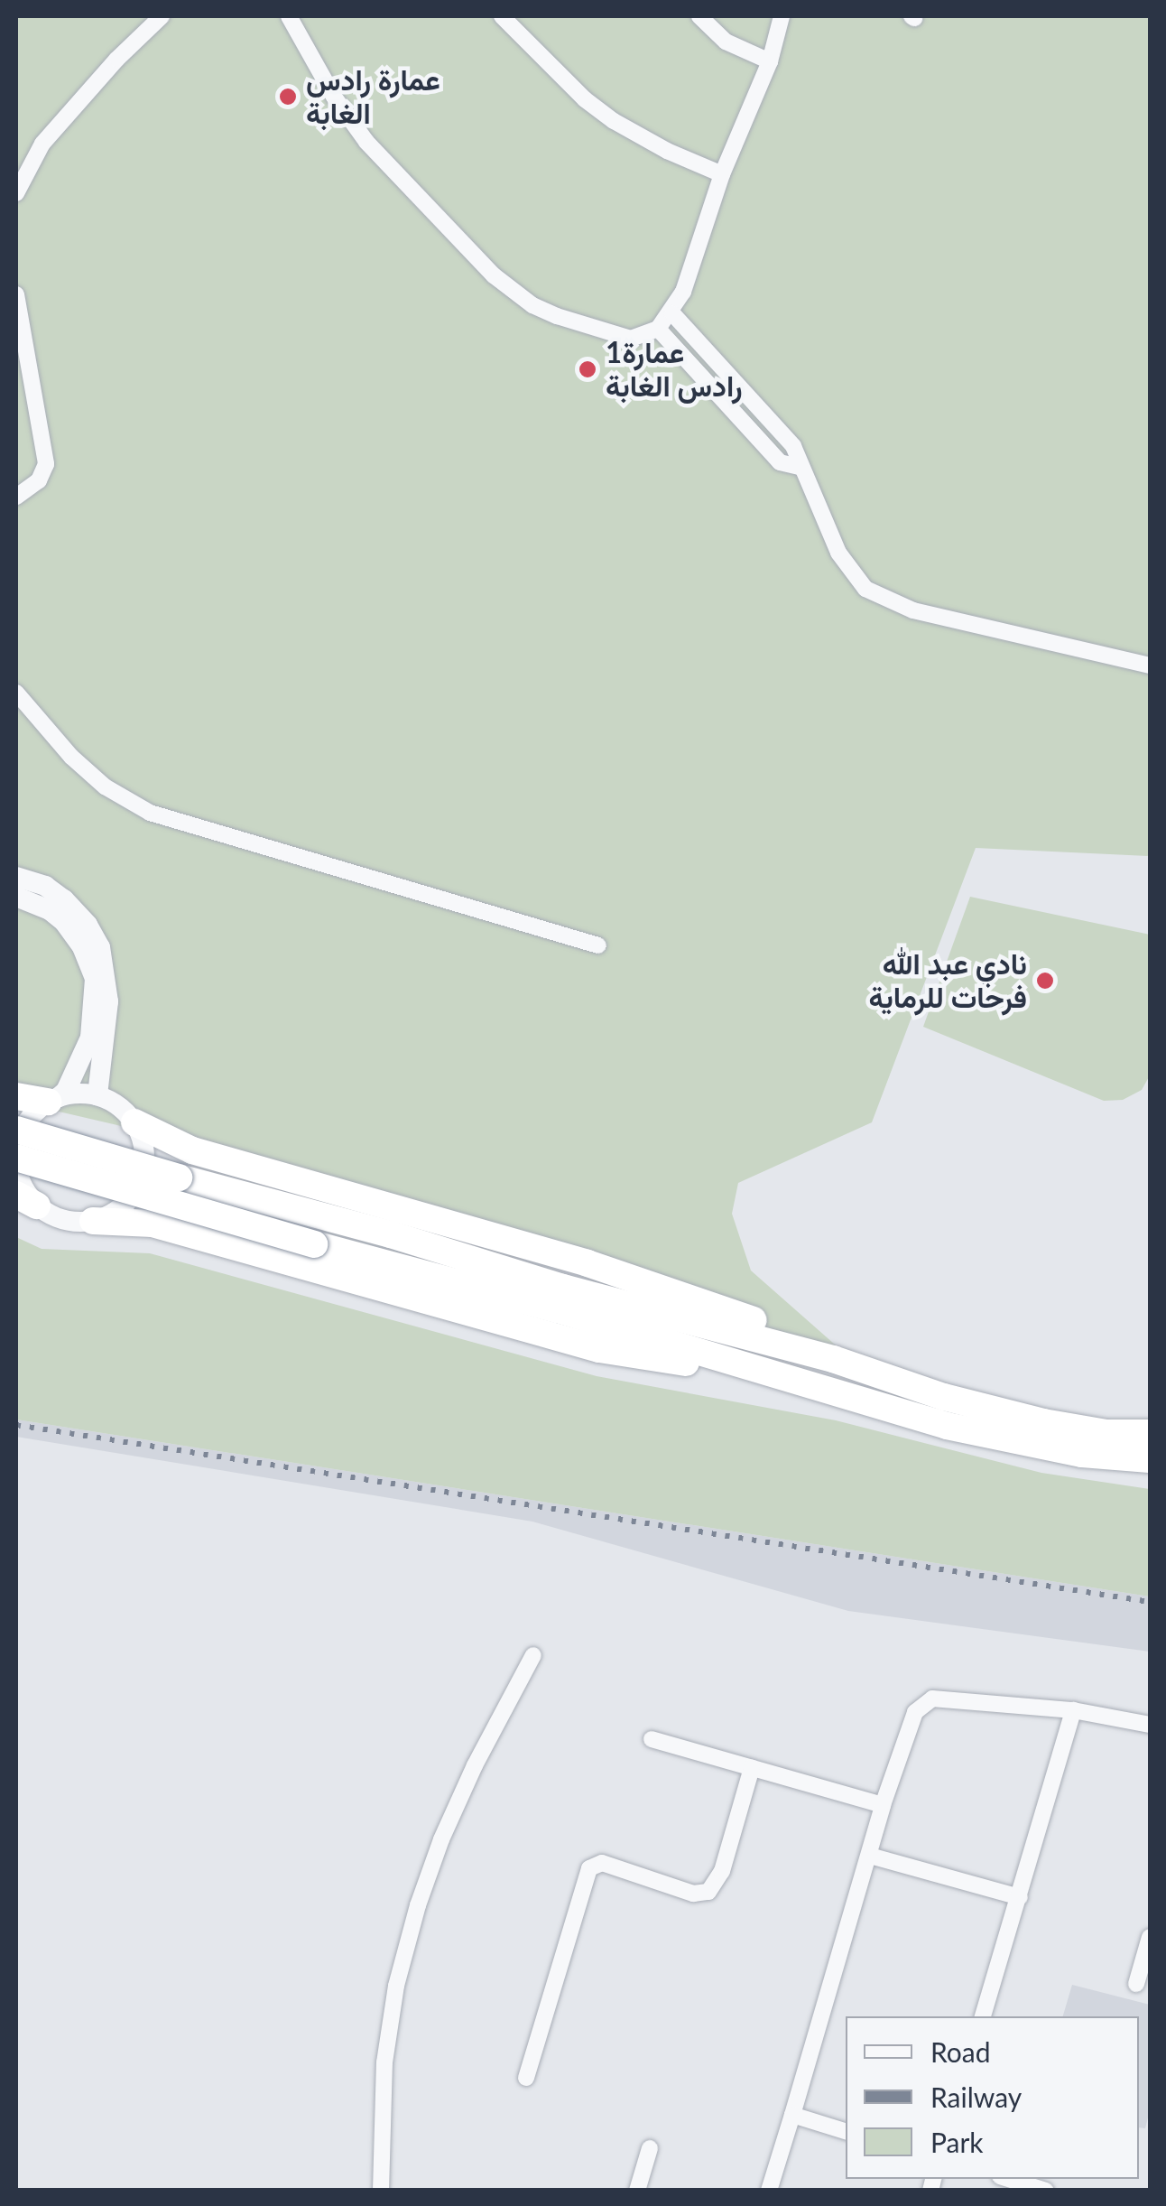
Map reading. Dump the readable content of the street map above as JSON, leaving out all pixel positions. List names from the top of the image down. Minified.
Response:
{"places":["عمارة رادس الغابة","1عمارة رادس الغابة","نادي عبد الله فرحات للرماية"],"legend":["Road","Railway","Park"]}
